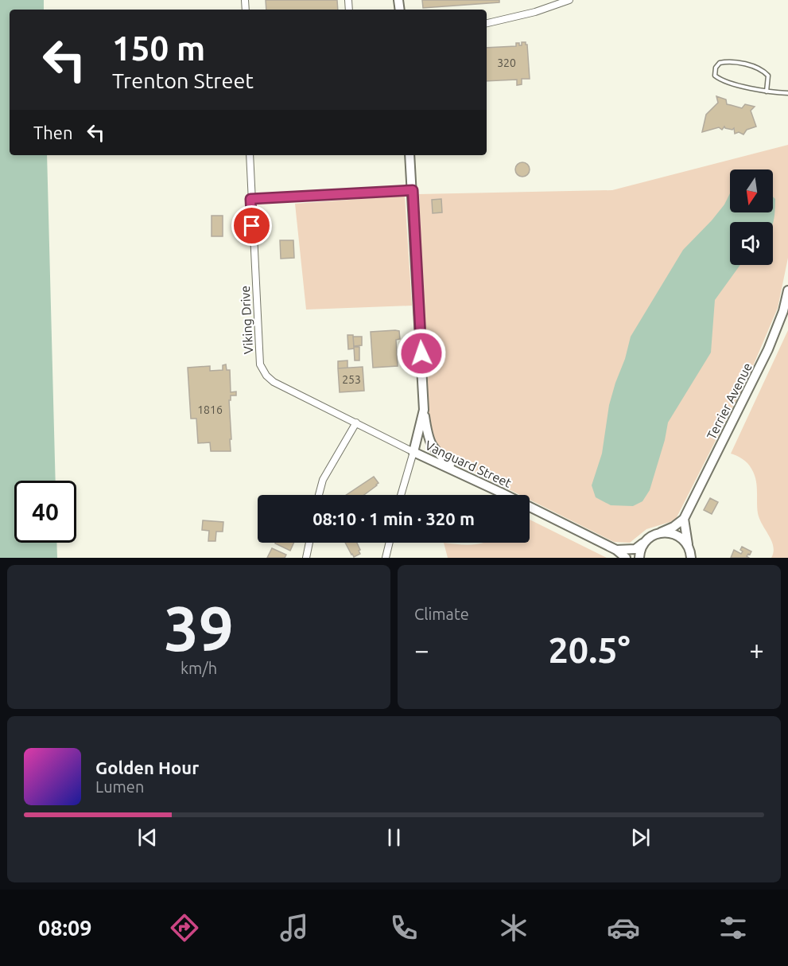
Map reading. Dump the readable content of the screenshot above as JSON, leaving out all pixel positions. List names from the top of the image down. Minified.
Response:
{"streets":{"street":["Viking Drive","Terrier Avenue","Vanguard Street"]},"crossings":[["Viking Drive","Vanguard Street"]],"house_numbers":["320","253","1816"],"north":"bottom","page":{"turn":["150 m","Trenton Street"],"then":"Then","limit":"40","trip":"08:10 · 1 min · 320 m","tile":[["39","km/h"],"Climate"],"heat":["−","20.5°","+"],"song":["Golden Hour","Lumen"],"tabs":"08:09"}}
